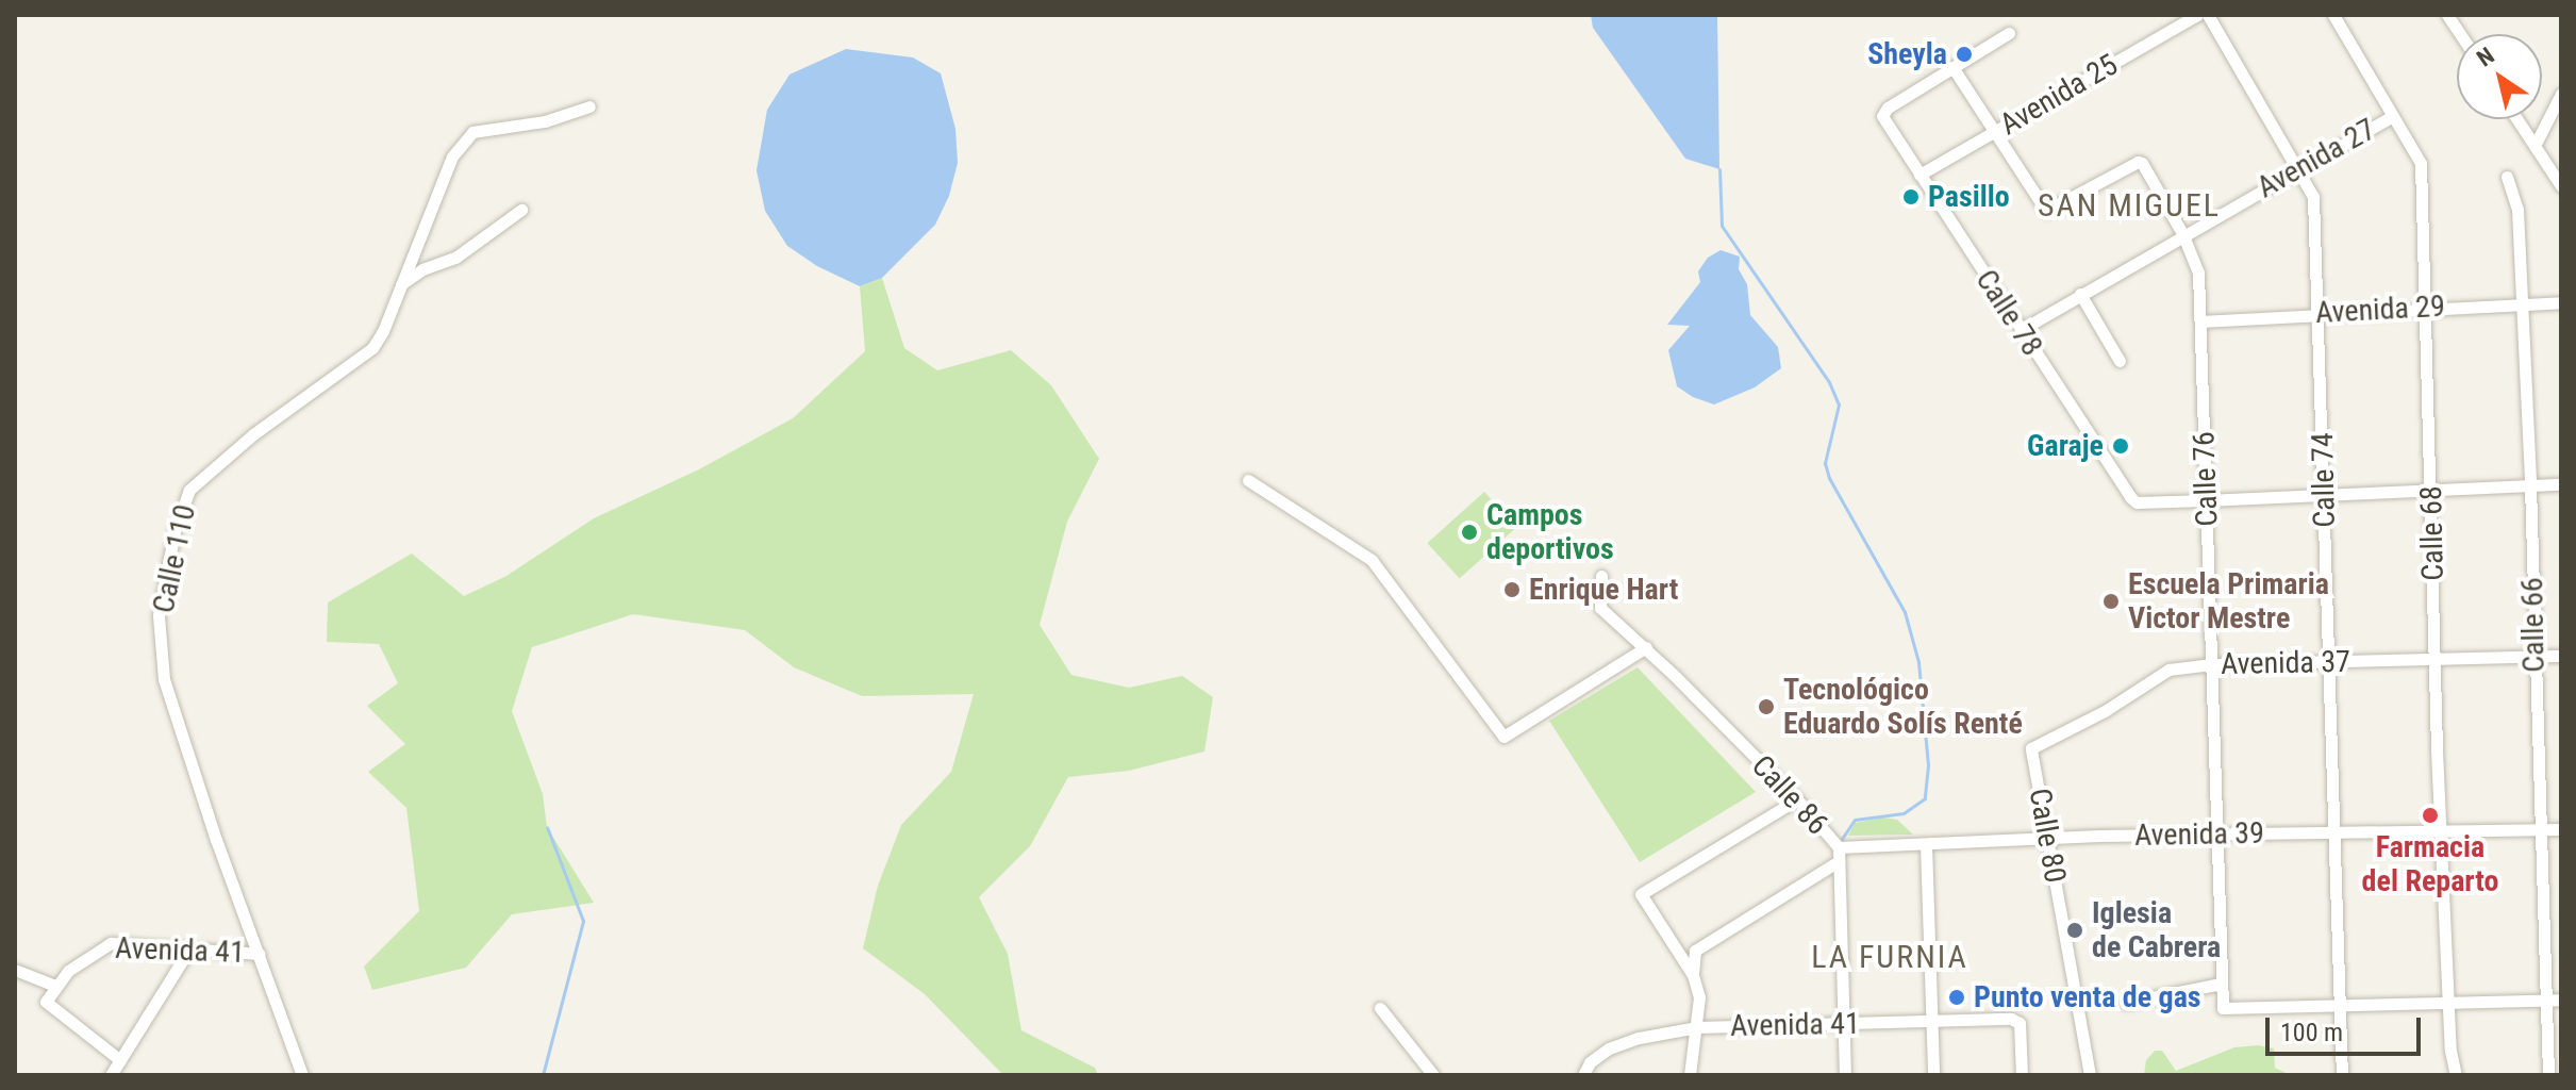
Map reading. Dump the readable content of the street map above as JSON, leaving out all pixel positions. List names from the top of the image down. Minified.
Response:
{"streets":{"street":["Avenida 25","Avenida 27","Avenida 29","Calle 78","Calle 76","Calle 74","Calle 68","Calle 110","Calle 66","Avenida 37","Calle 86","Avenida 39","Calle 80","Avenida 41"]},"crossings":[["Avenida 25","Calle 78"],["Avenida 25","Calle 76"],["Avenida 27","Calle 78"],["Avenida 27","Calle 76"],["Avenida 27","Calle 74"],["Avenida 27","Calle 68"],["Avenida 29","Calle 76"],["Avenida 29","Calle 74"],["Avenida 29","Calle 68"],["Avenida 29","Calle 66"],["Calle 78","Calle 76"],["Calle 76","Calle 74"],["Calle 76","Avenida 37"],["Calle 76","Avenida 39"],["Calle 74","Avenida 37"],["Calle 74","Avenida 39"],["Calle 68","Avenida 37"],["Calle 68","Avenida 39"],["Calle 110","Avenida 41"],["Calle 66","Avenida 37"],["Calle 66","Avenida 39"],["Avenida 37","Calle 80"],["Calle 86","Avenida 39"],["Calle 86","Avenida 41"],["Avenida 39","Calle 80"]],"districts":["SAN MIGUEL","LA FURNIA"],"places":["Sheyla","Pasillo","Garaje","Campos deportivos","Enrique Hart","Escuela Primaria Victor Mestre","Tecnológico Eduardo Solís Renté","Farmacia del Reparto","Iglesia de Cabrera","Punto venta de gas"],"scale_bar":"100 m","north":"top left"}
